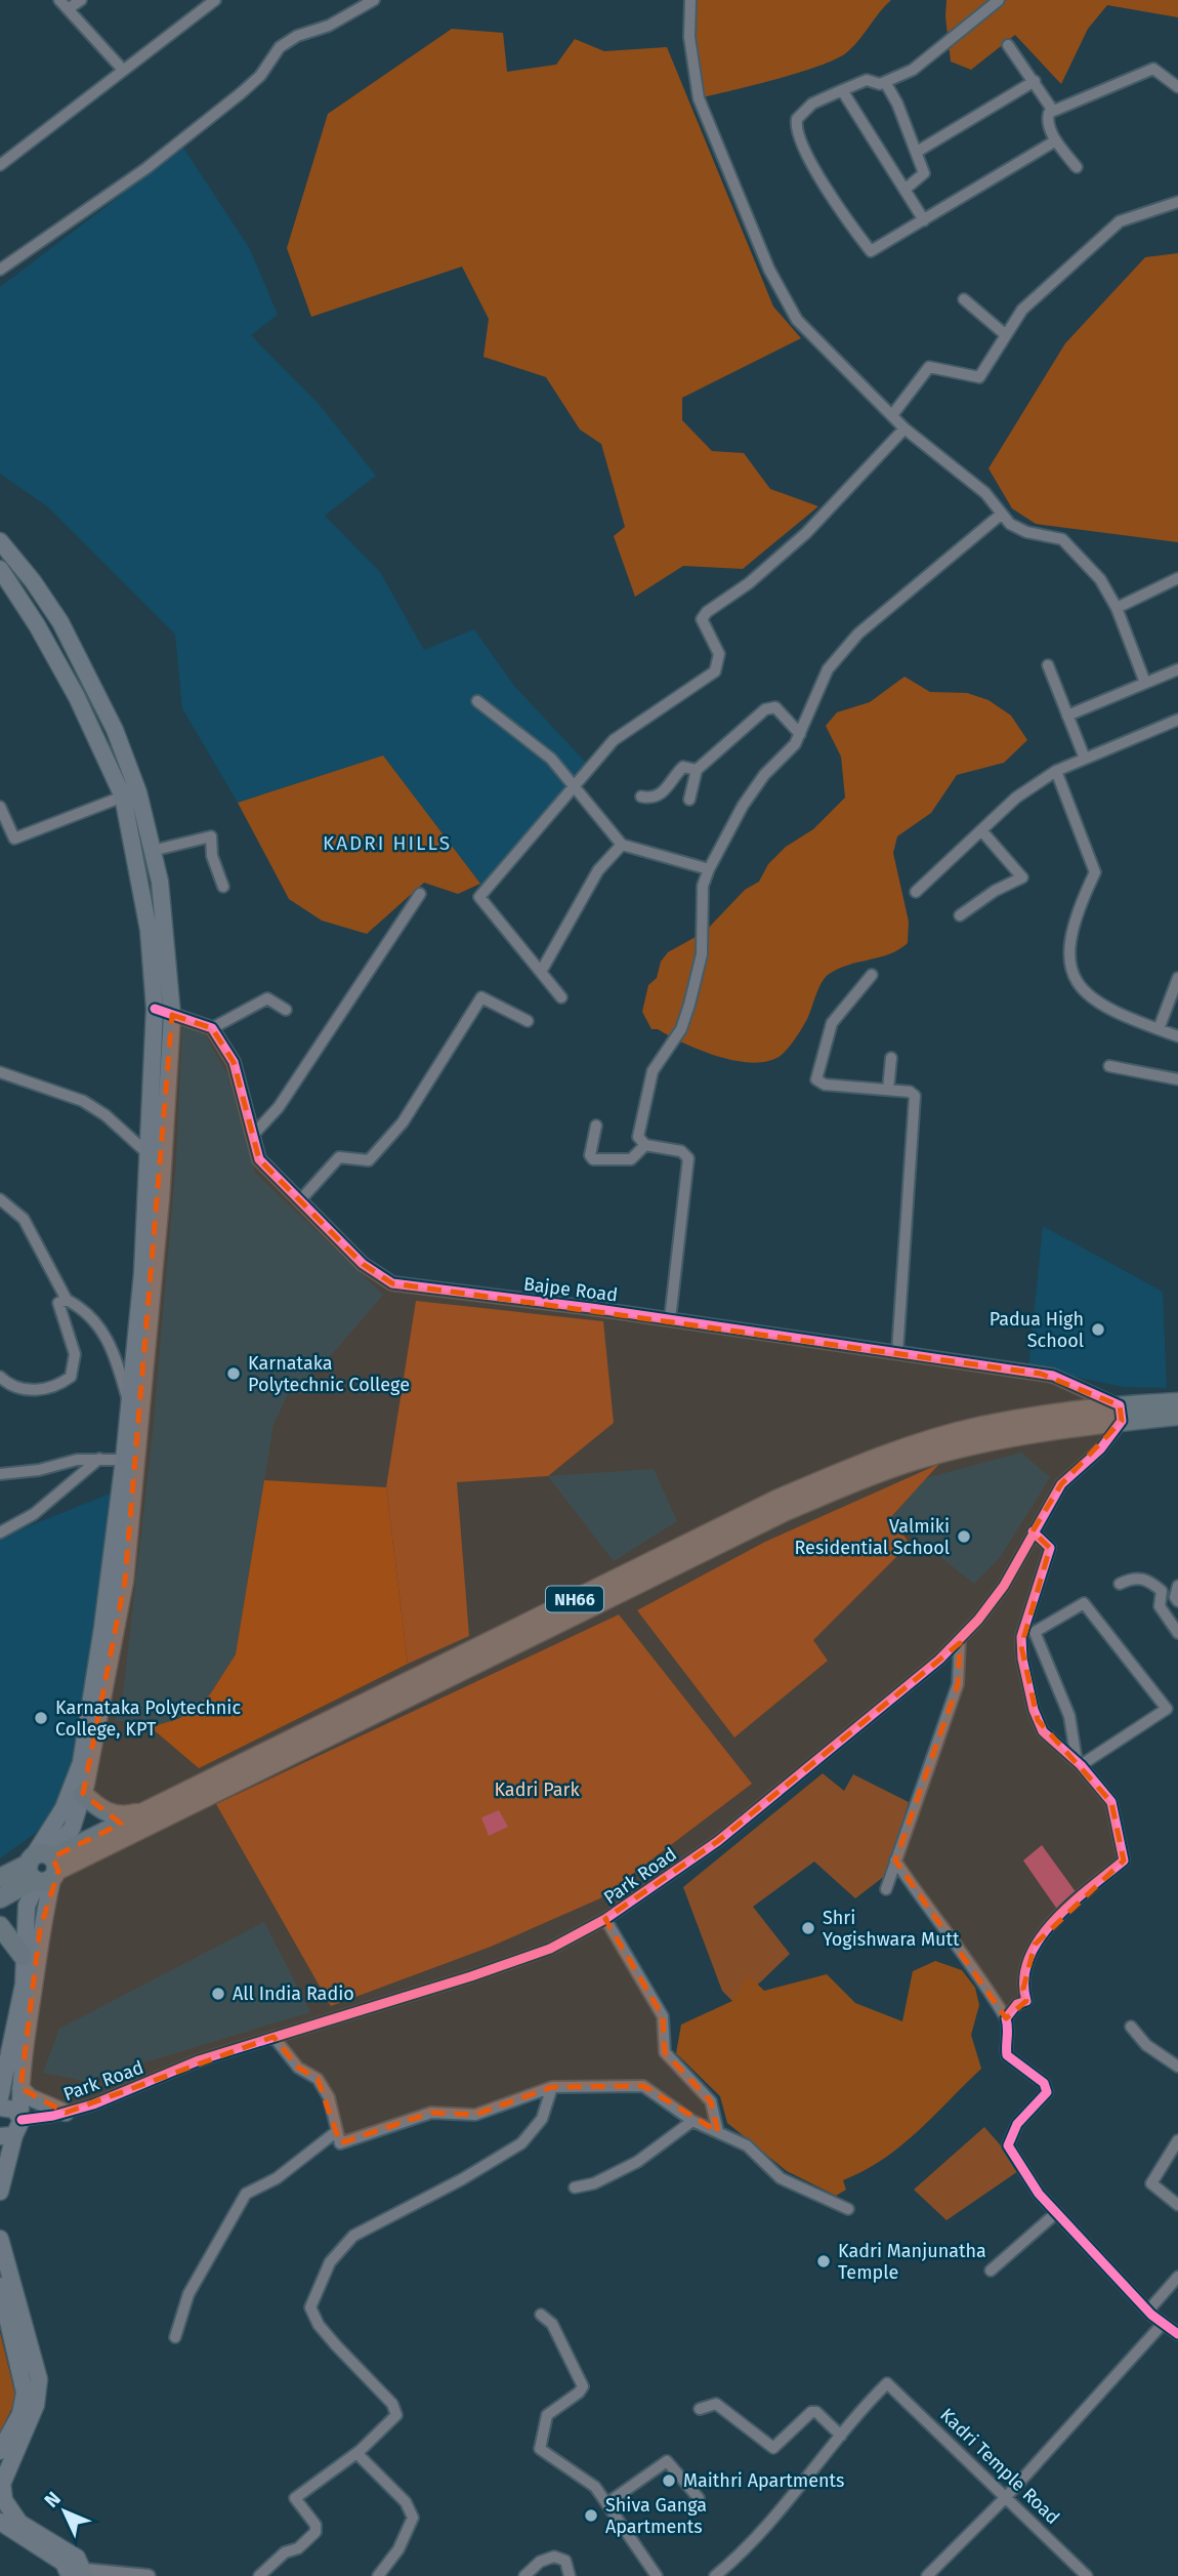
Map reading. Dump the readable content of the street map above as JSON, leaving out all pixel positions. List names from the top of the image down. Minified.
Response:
{"streets":{"highway":["NH66"],"street":["Bajpe Road","Park Road","Kadri Temple Road"]},"crossings":[["Bajpe Road","NH66"],["Bajpe Road","Park Road"],["NH66","Park Road"]],"districts":["KADRI HILLS"],"parks":["Kadri Park"],"places":["Padua High School","Karnataka Polytechnic College","Valmiki Residential School","Karnataka Polytechnic College, KPT","Shri Yogishwara Mutt","All India Radio","Kadri Manjunatha Temple","Maithri Apartments","Shiva Ganga Apartments"],"north":"top left"}
